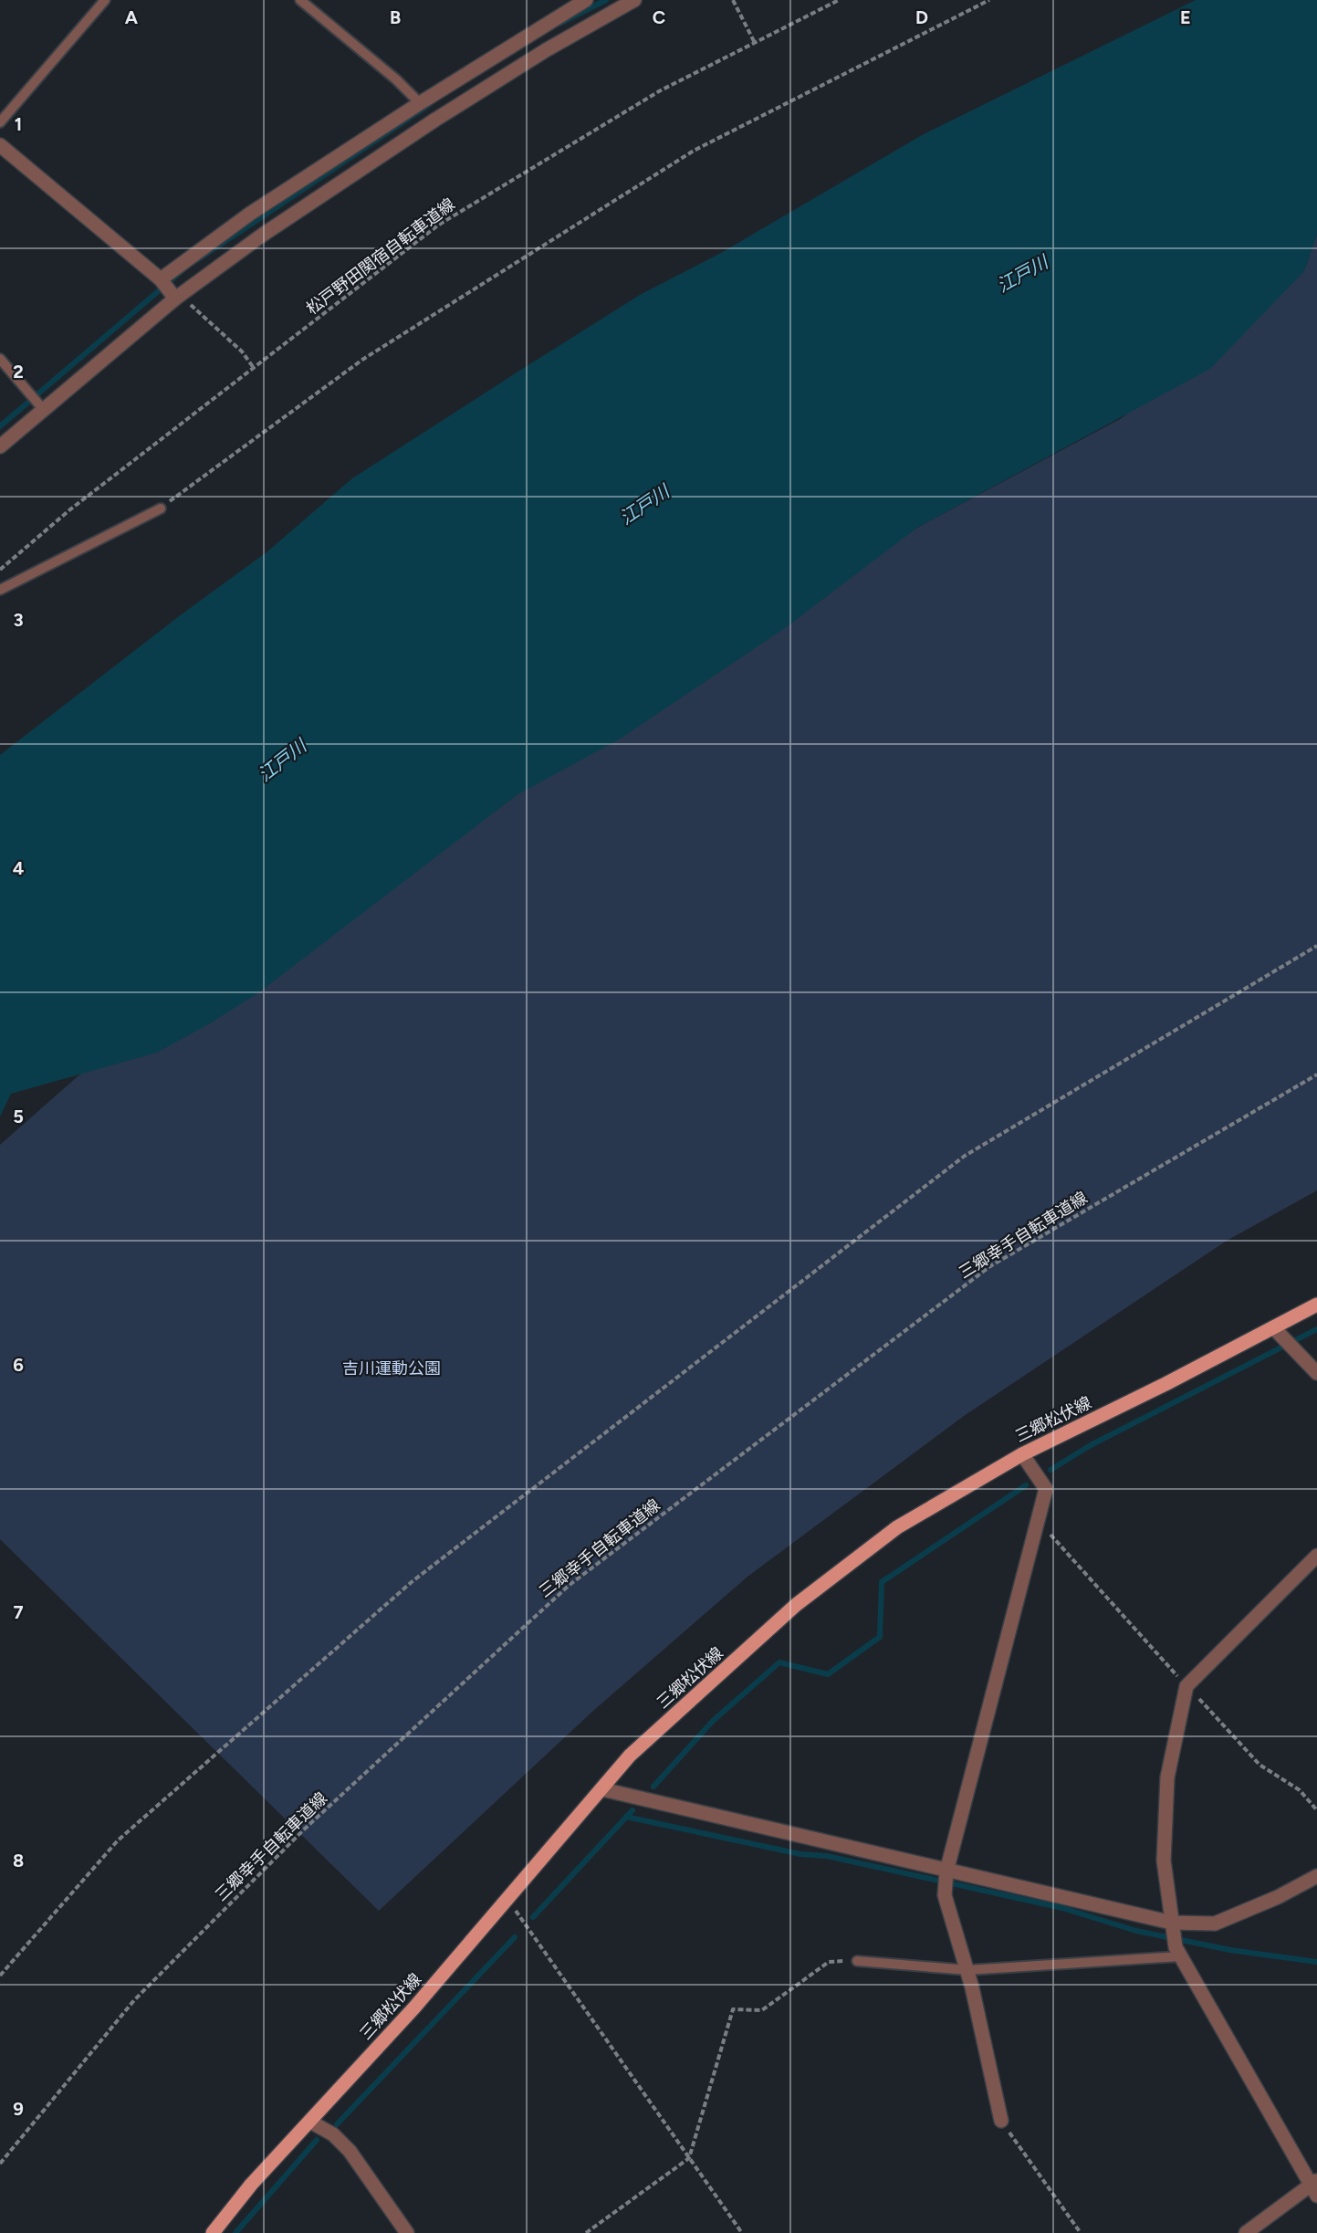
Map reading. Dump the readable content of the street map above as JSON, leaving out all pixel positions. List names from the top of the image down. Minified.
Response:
{"streets":{"main road":["三郷松伏線"],"path":["松戸野田関宿自転車道線","三郷幸手自転車道線"]},"water":["江戸川"],"parks":["吉川運動公園"],"grid":{"columns":["A","B","C","D","E"],"rows":["1","2","3","4","5","6","7","8","9"]}}
